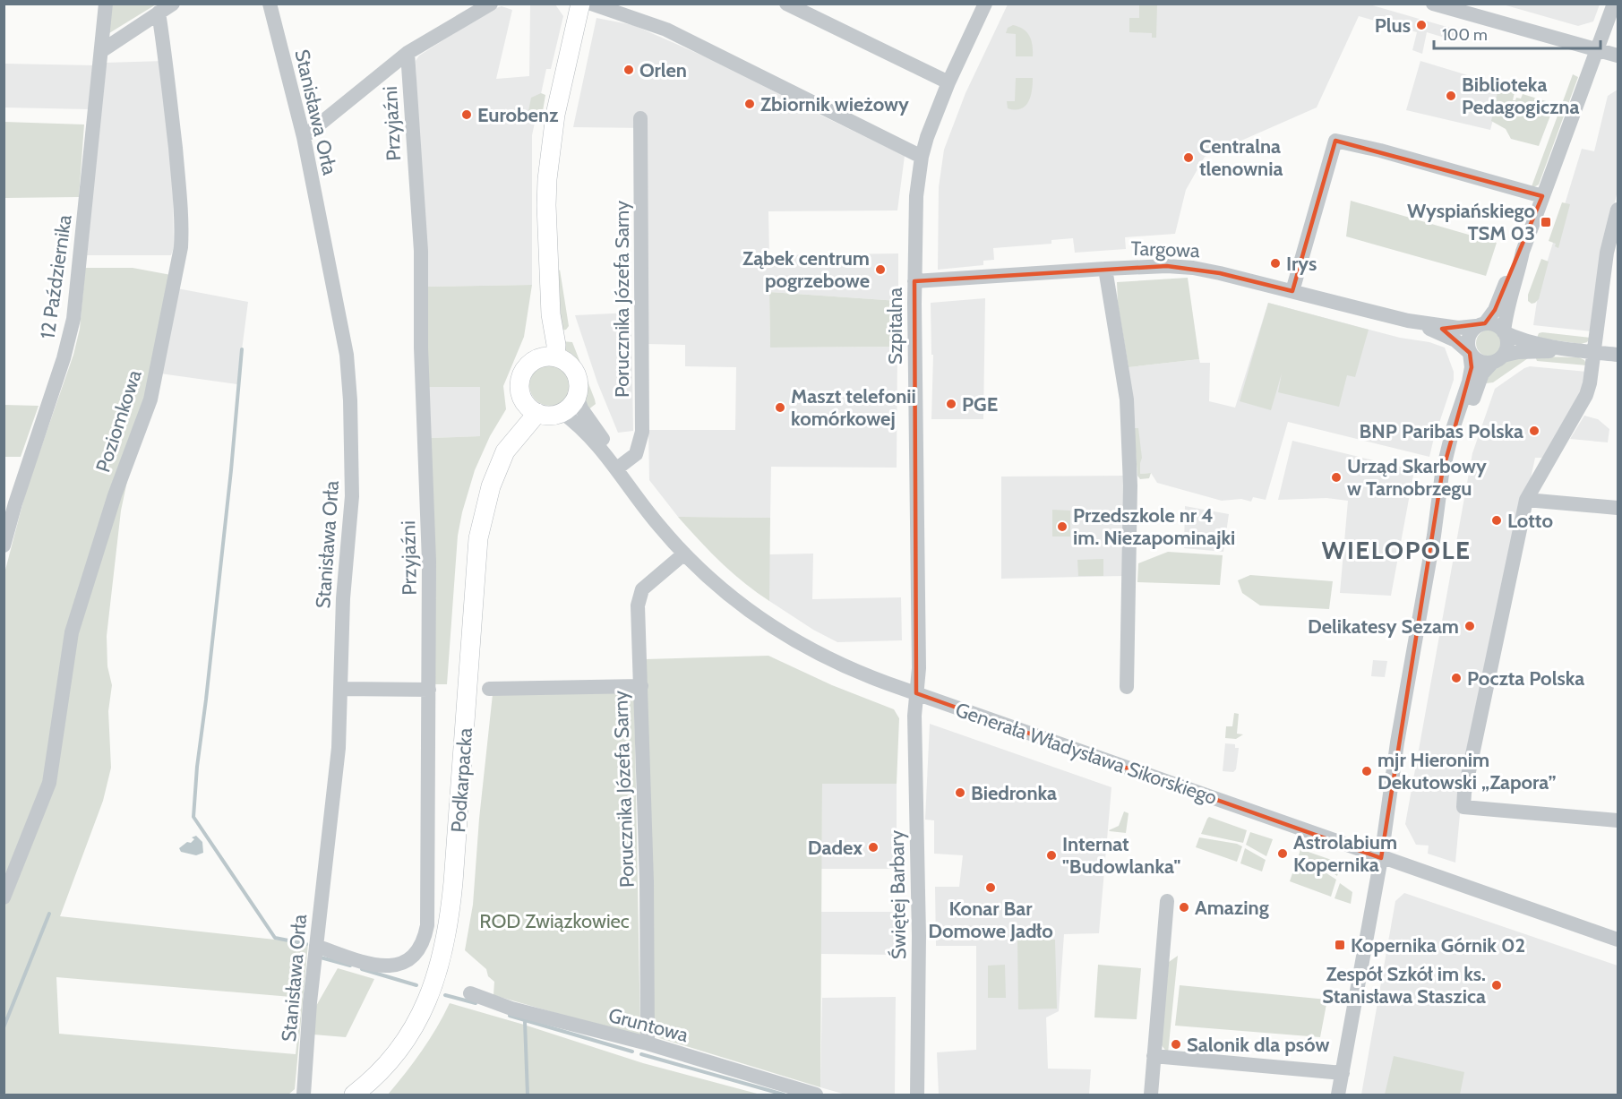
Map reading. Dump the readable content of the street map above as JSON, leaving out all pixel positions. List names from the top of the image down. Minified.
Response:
{"streets":{"main road":["Podkarpacka"],"street":["Stanisława Orła","Przyjaźni","Targowa","12 Października","Porucznika Józefa Sarny","Szpitalna","Poziomkowa","Generała Władysława Sikorskiego","Świętej Barbary","Gruntowa"]},"crossings":[["Stanisława Orła","Przyjaźni"],["Targowa","Szpitalna"],["Porucznika Józefa Sarny","Generała Władysława Sikorskiego"],["Porucznika Józefa Sarny","Gruntowa"],["Szpitalna","Generała Władysława Sikorskiego"],["Szpitalna","Świętej Barbary"],["Generała Władysława Sikorskiego","Podkarpacka"],["Generała Władysława Sikorskiego","Świętej Barbary"]],"districts":["WIELOPOLE"],"parks":["ROD Związkowiec"],"places":{"other":["Plus","Orlen","Biblioteka Pedagogiczna","Zbiornik wieżowy","Eurobenz","Centralna tlenownia","Irys","Ząbek centrum pogrzebowe","PGE","Maszt telefonii komórkowej","BNP Paribas Polska","Urząd Skarbowy w Tarnobrzegu","Lotto","Przedszkole nr 4 im. Niezapominajki","Delikatesy Sezam","Poczta Polska","mjr Hieronim Dekutowski „Zapora”","Biedronka","Dadex","Astrolabium Kopernika","Internat \"Budowlanka\"","Konar Bar Domowe Jadło","Amazing","Zespół Szkół im ks. Stanisława Staszica","Salonik dla psów"],"transit":["Wyspiańskiego TSM 03","Kopernika Górnik 02"]},"scale_bar":"100 m"}
